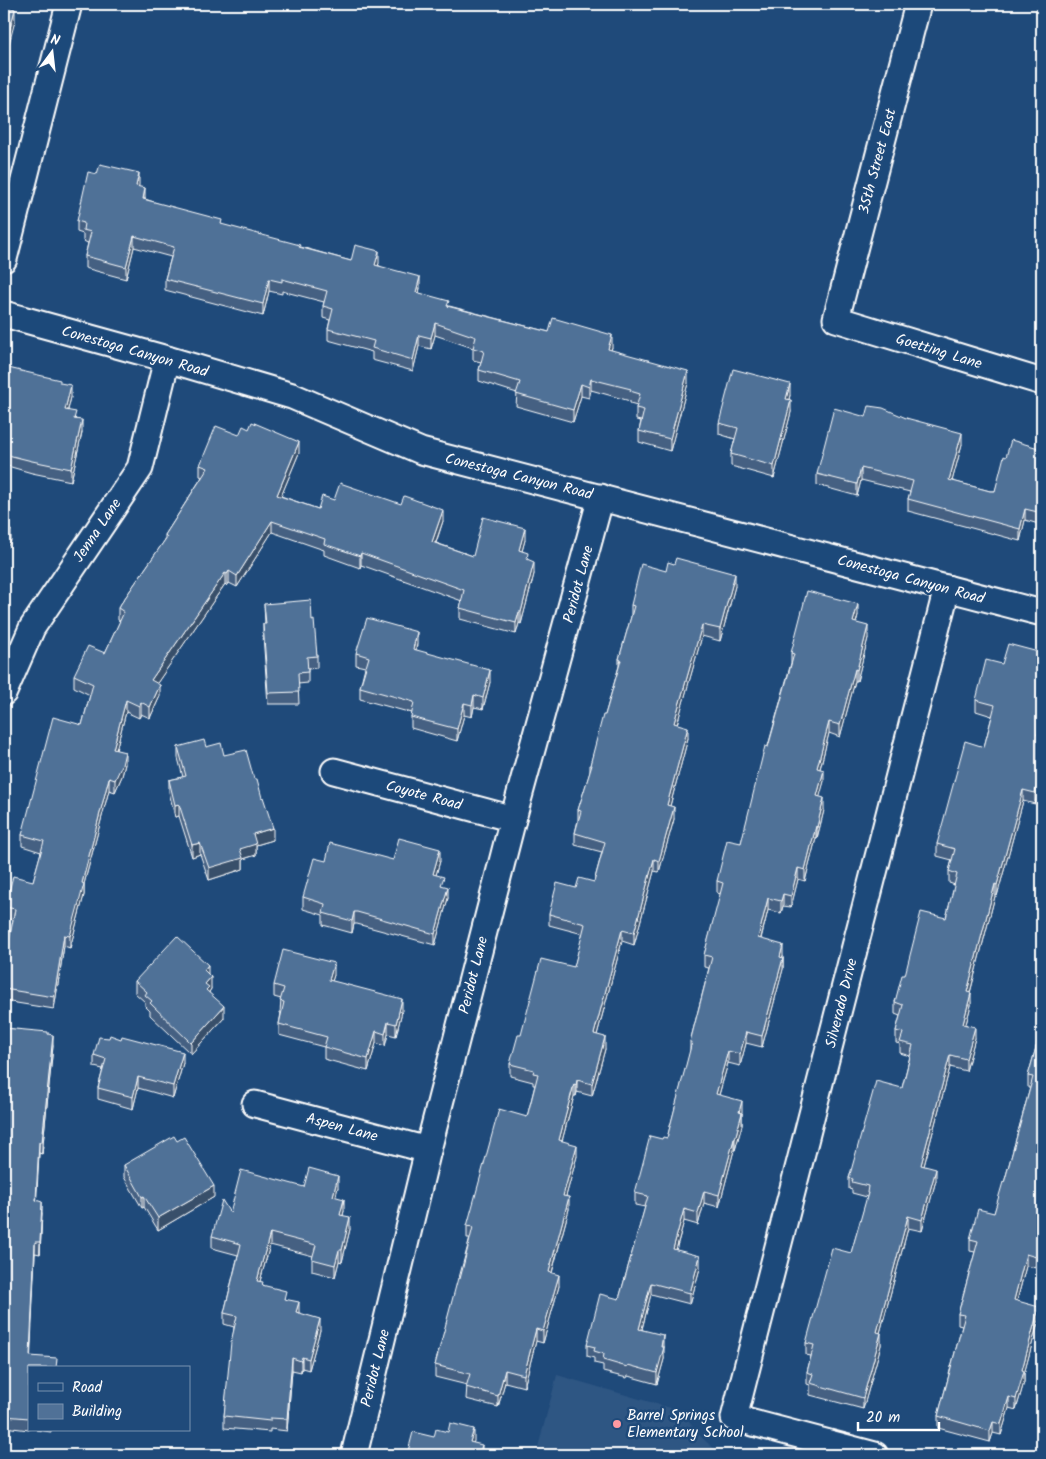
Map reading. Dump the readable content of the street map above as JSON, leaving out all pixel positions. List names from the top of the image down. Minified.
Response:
{"streets":{"street":["35th Street East","Conestoga Canyon Road","Goetting Lane","Jenna Lane","Peridot Lane","Coyote Road","Silverado Drive","Aspen Lane"]},"crossings":[["35th Street East","Goetting Lane"],["Conestoga Canyon Road","Jenna Lane"],["Conestoga Canyon Road","Peridot Lane"],["Conestoga Canyon Road","Silverado Drive"],["Peridot Lane","Coyote Road"],["Peridot Lane","Aspen Lane"]],"places":["Barrel Springs Elementary School"],"legend":["Road","Building"],"scale_bar":"20 m","north":"top"}
